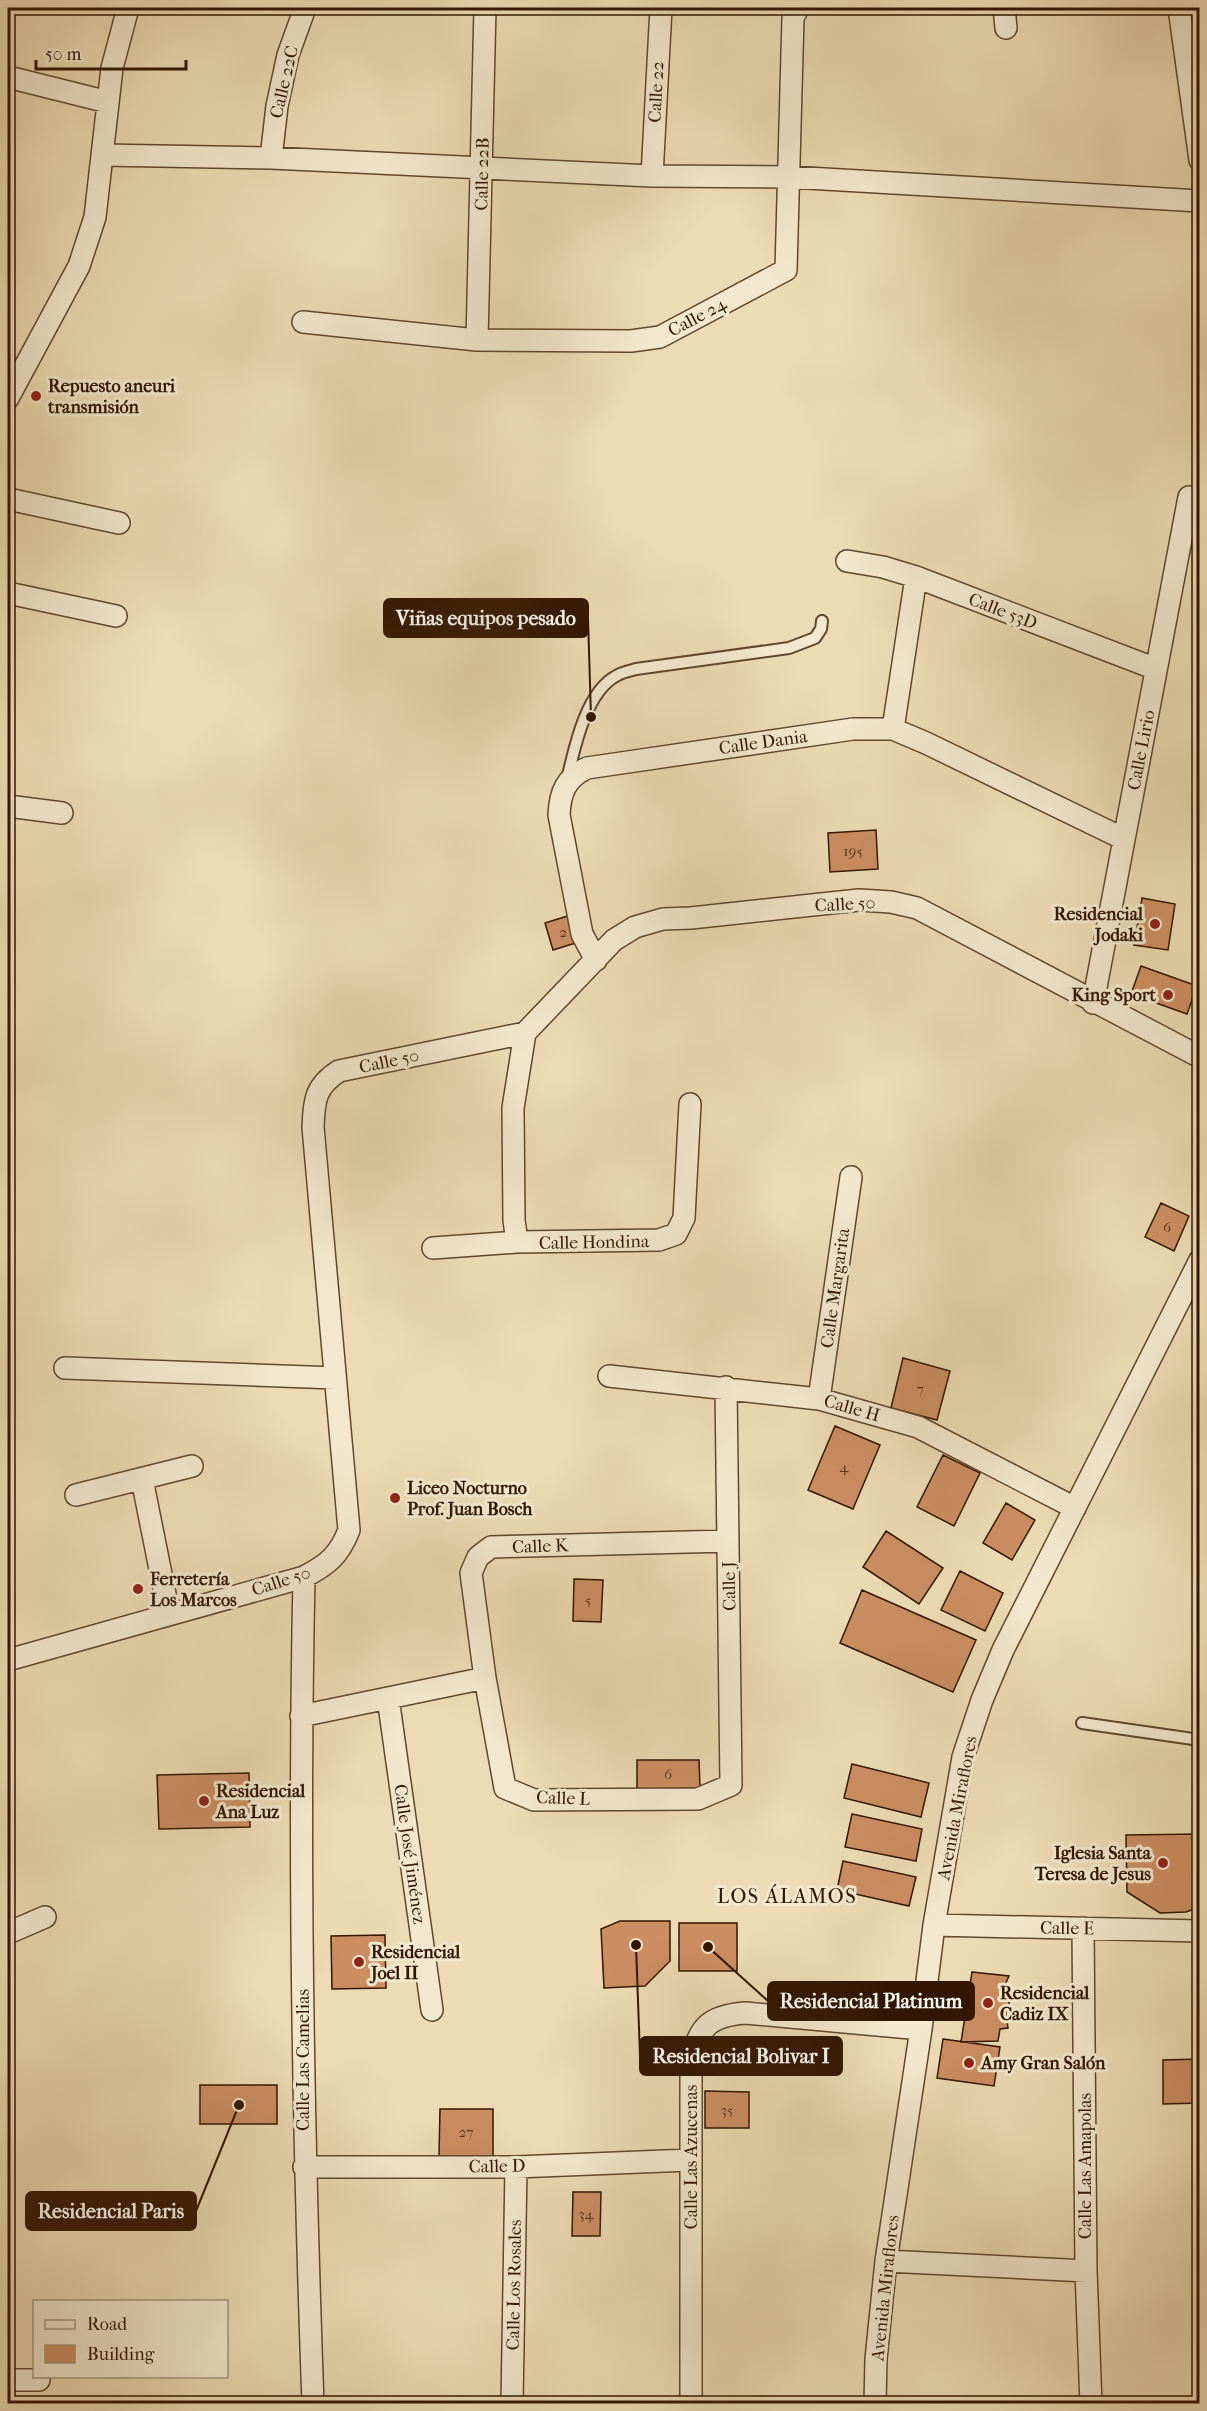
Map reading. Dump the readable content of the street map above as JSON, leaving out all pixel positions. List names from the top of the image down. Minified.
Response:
{"streets":{"street":["Calle 22C","Calle 22","Calle 22B","Calle 24","Calle 53D","Calle Dania","Calle Lirio","Calle 50","Calle Hondina","Calle Margarita","Calle H","Calle K","Calle J","Calle L","Avenida Miraflores","Calle José Jiménez","Calle E","Calle Las Camelias","Calle Las Azucenas","Calle D","Calle Las Amapolas","Calle Los Rosales"]},"crossings":[["Calle 22B","Calle 24"],["Calle 53D","Calle Lirio"],["Calle Dania","Calle Lirio"],["Calle Lirio","Calle 50"],["Calle 50","Calle Hondina"],["Calle 50","Calle Las Camelias"],["Calle Margarita","Calle H"],["Calle H","Calle J"],["Calle H","Avenida Miraflores"],["Calle K","Calle J"],["Calle K","Calle L"],["Calle J","Calle L"],["Avenida Miraflores","Calle E"],["Avenida Miraflores","Calle Las Azucenas"],["Calle E","Calle Las Amapolas"],["Calle Las Camelias","Calle D"],["Calle Las Azucenas","Calle D"],["Calle D","Calle Los Rosales"]],"districts":["LOS ÁLAMOS"],"places":["Repuesto aneuri transmisión","Viñas equipos pesado","Residencial Jodaki","King Sport","Liceo Nocturno Prof. Juan Bosch","Ferretería Los Marcos","Residencial Ana Luz","Iglesia Santa Teresa de Jesus","Residencial Bolivar I","Residencial Platinum","Residencial Joel II","Residencial Cadiz IX","Amy Gran Salón","Residencial Paris"],"house_numbers":["195","2","6","7","4","5","6","35","27","34"],"legend":["Road","Building"],"scale_bar":"50 m"}
